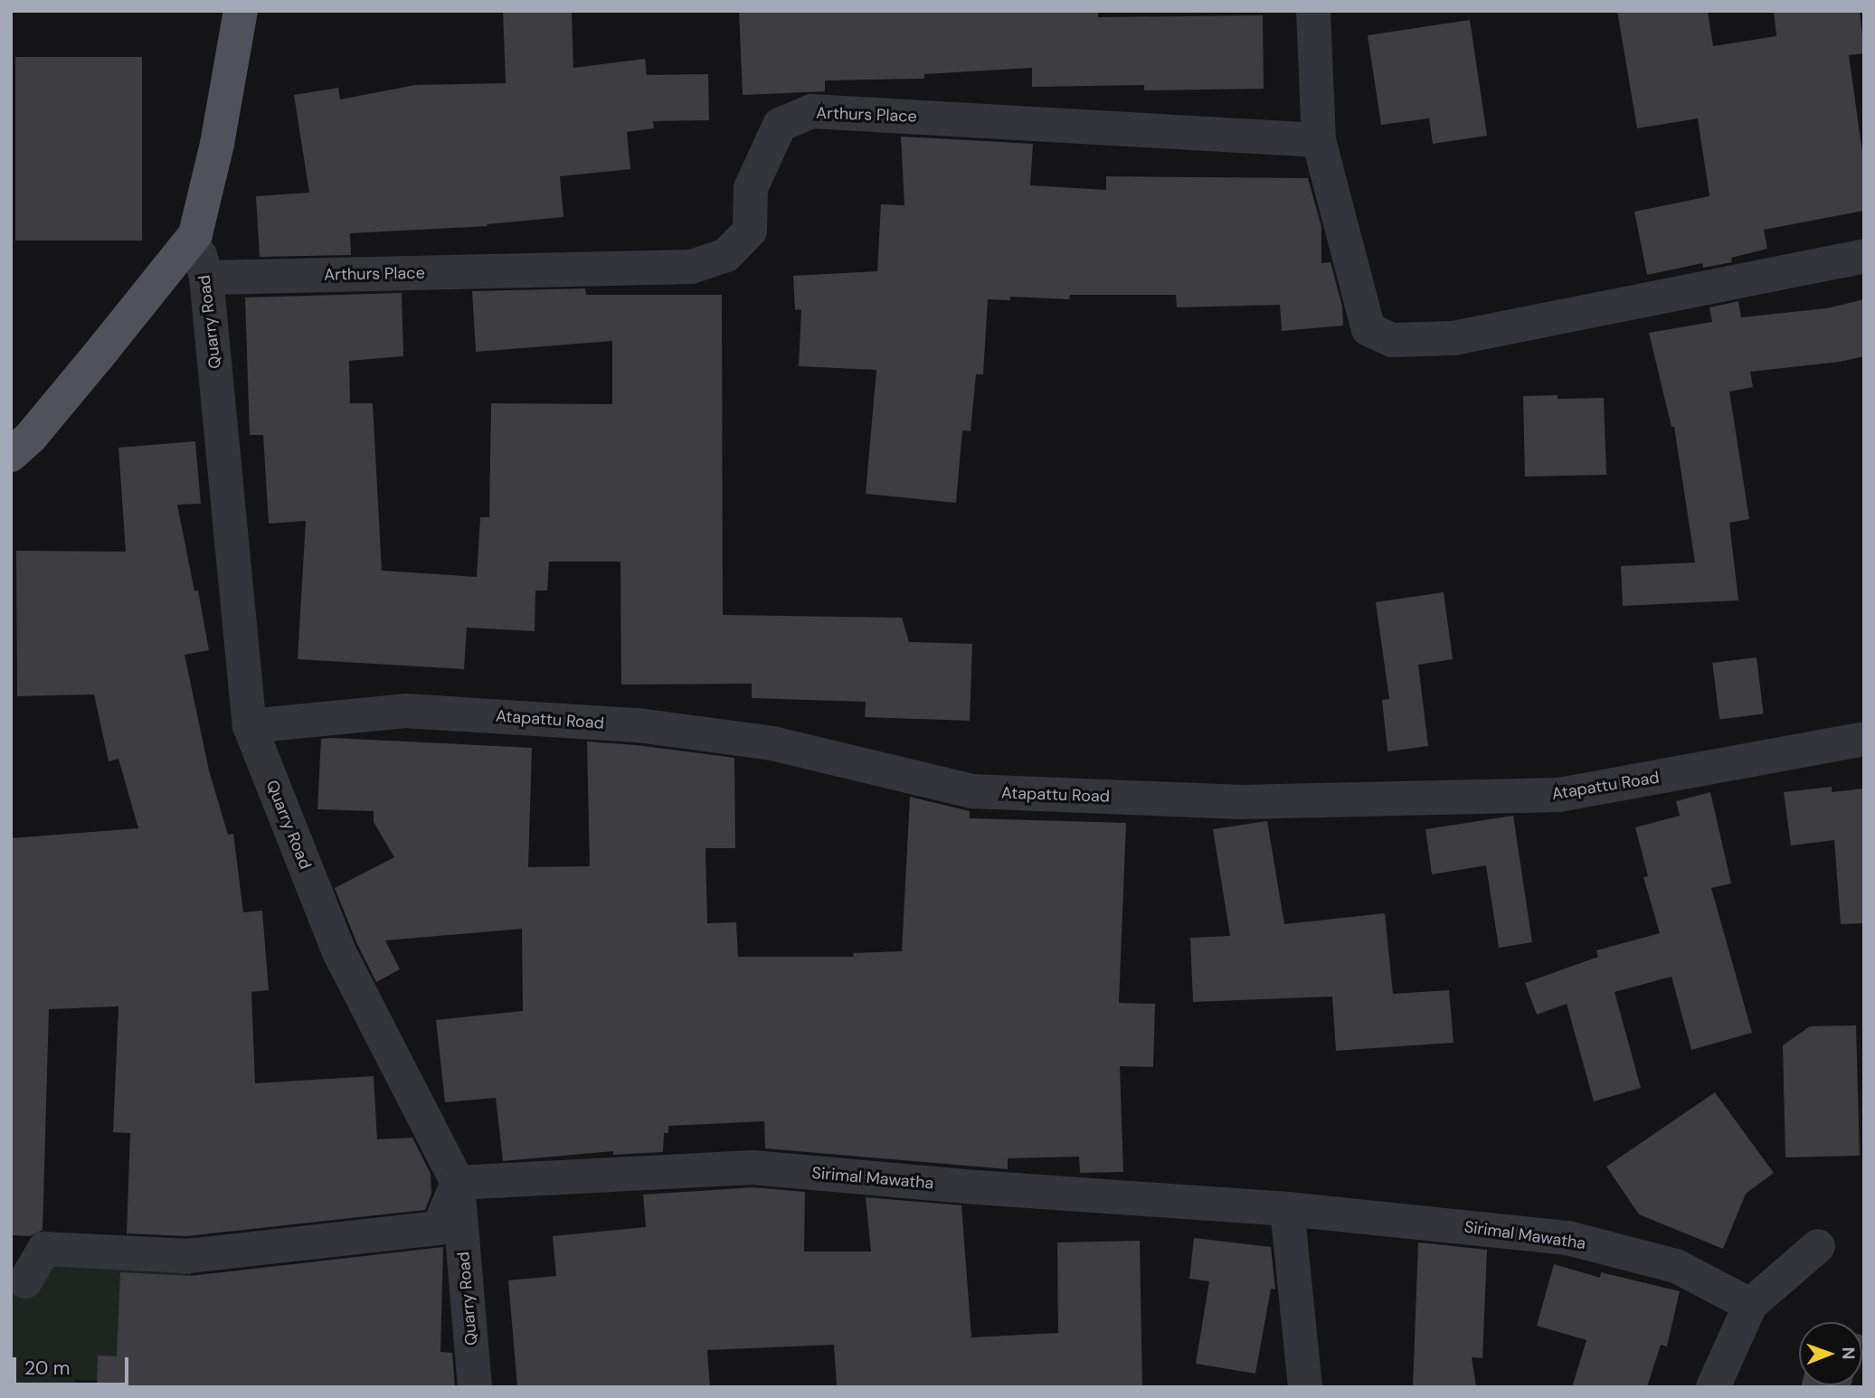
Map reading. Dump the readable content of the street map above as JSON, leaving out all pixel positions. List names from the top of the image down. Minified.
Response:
{"streets":{"street":["Arthurs Place","Quarry Road","Atapattu Road","Sirimal Mawatha"]},"crossings":[["Arthurs Place","Quarry Road"],["Quarry Road","Atapattu Road"],["Quarry Road","Sirimal Mawatha"]],"scale_bar":"20 m","north":"right"}
